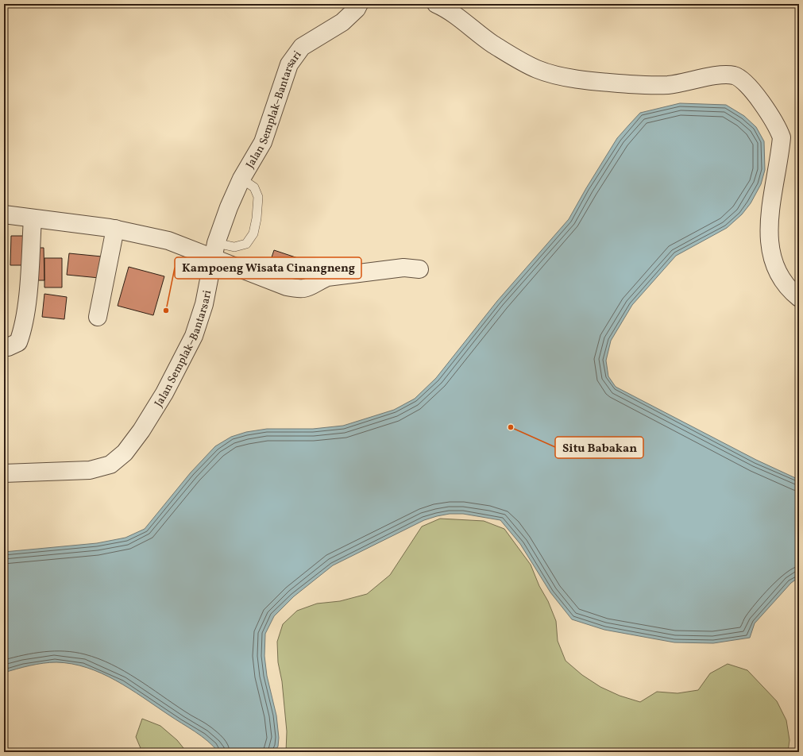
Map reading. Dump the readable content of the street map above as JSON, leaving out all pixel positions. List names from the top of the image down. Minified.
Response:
{"streets":{"street":["Jalan Semplak–Bantarsari"]},"places":["Kampoeng Wisata Cinangneng","Situ Babakan"]}
